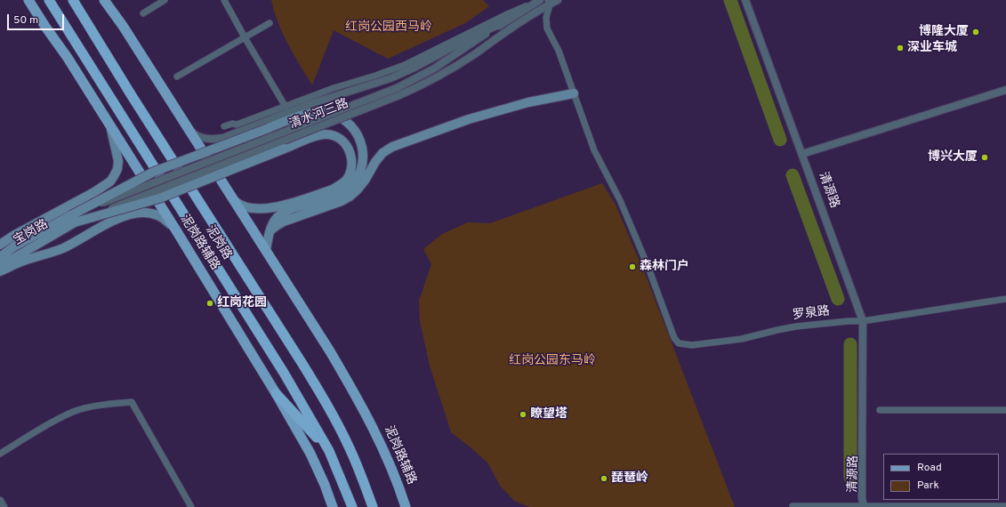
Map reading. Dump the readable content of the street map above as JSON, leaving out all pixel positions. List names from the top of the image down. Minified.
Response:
{"streets":{"highway":["泥岗路"],"main road":["宝岗路","泥岗路辅路"],"street":["清水河三路","清源路","罗泉路"]},"crossings":[["清水河三路","宝岗路"],["清源路","罗泉路"]],"parks":["红岗公园西马岭","红岗公园东马岭"],"places":["博隆大厦","深业车城","博兴大厦","森林门户","红岗花园","瞭望塔","琵琶岭"],"legend":["Road","Park"],"scale_bar":"50 m"}
